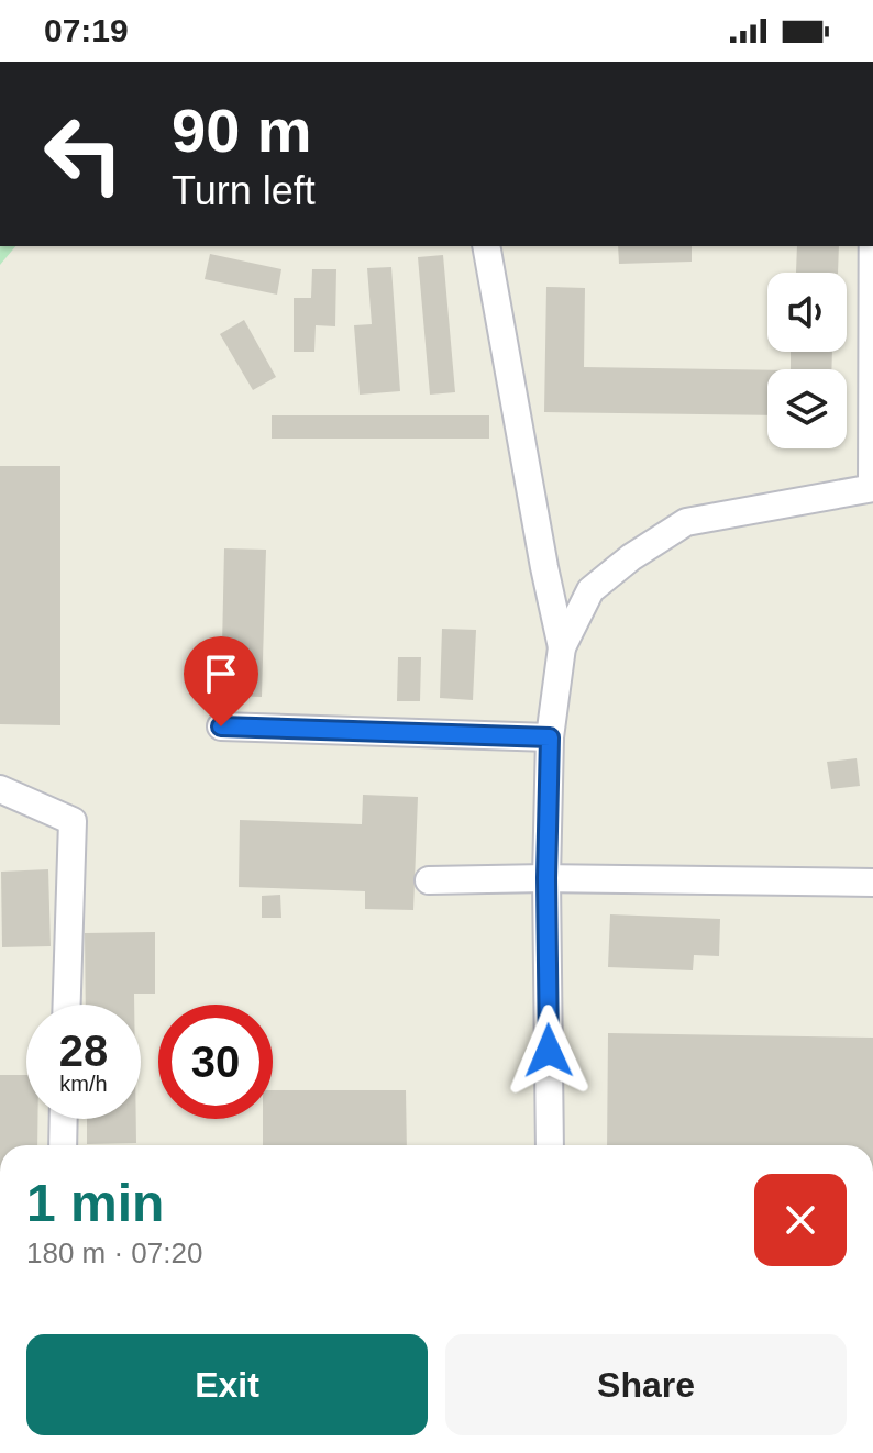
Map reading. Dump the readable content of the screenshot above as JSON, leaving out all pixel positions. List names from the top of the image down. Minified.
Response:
{"page":{"status":"07:19","turn":["90 m","Turn left"],"speed":"28 km/h","limit":"30","heading":["1 min","180 m · 07:20"],"buttons":["Exit","Share"]}}
